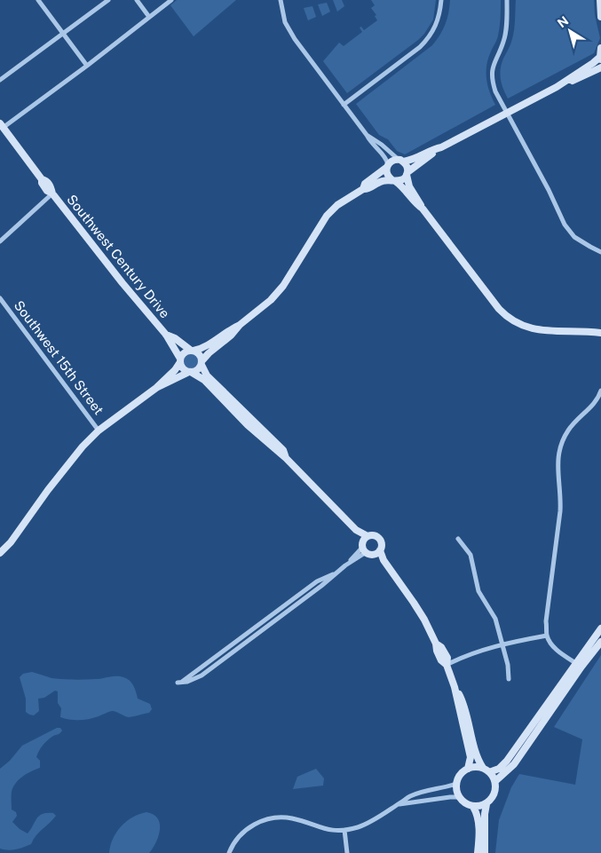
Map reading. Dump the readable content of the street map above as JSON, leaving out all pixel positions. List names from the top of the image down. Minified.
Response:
{"streets":{"street":["Southwest Century Drive","Southwest 15th Street"]},"north":"top left"}
